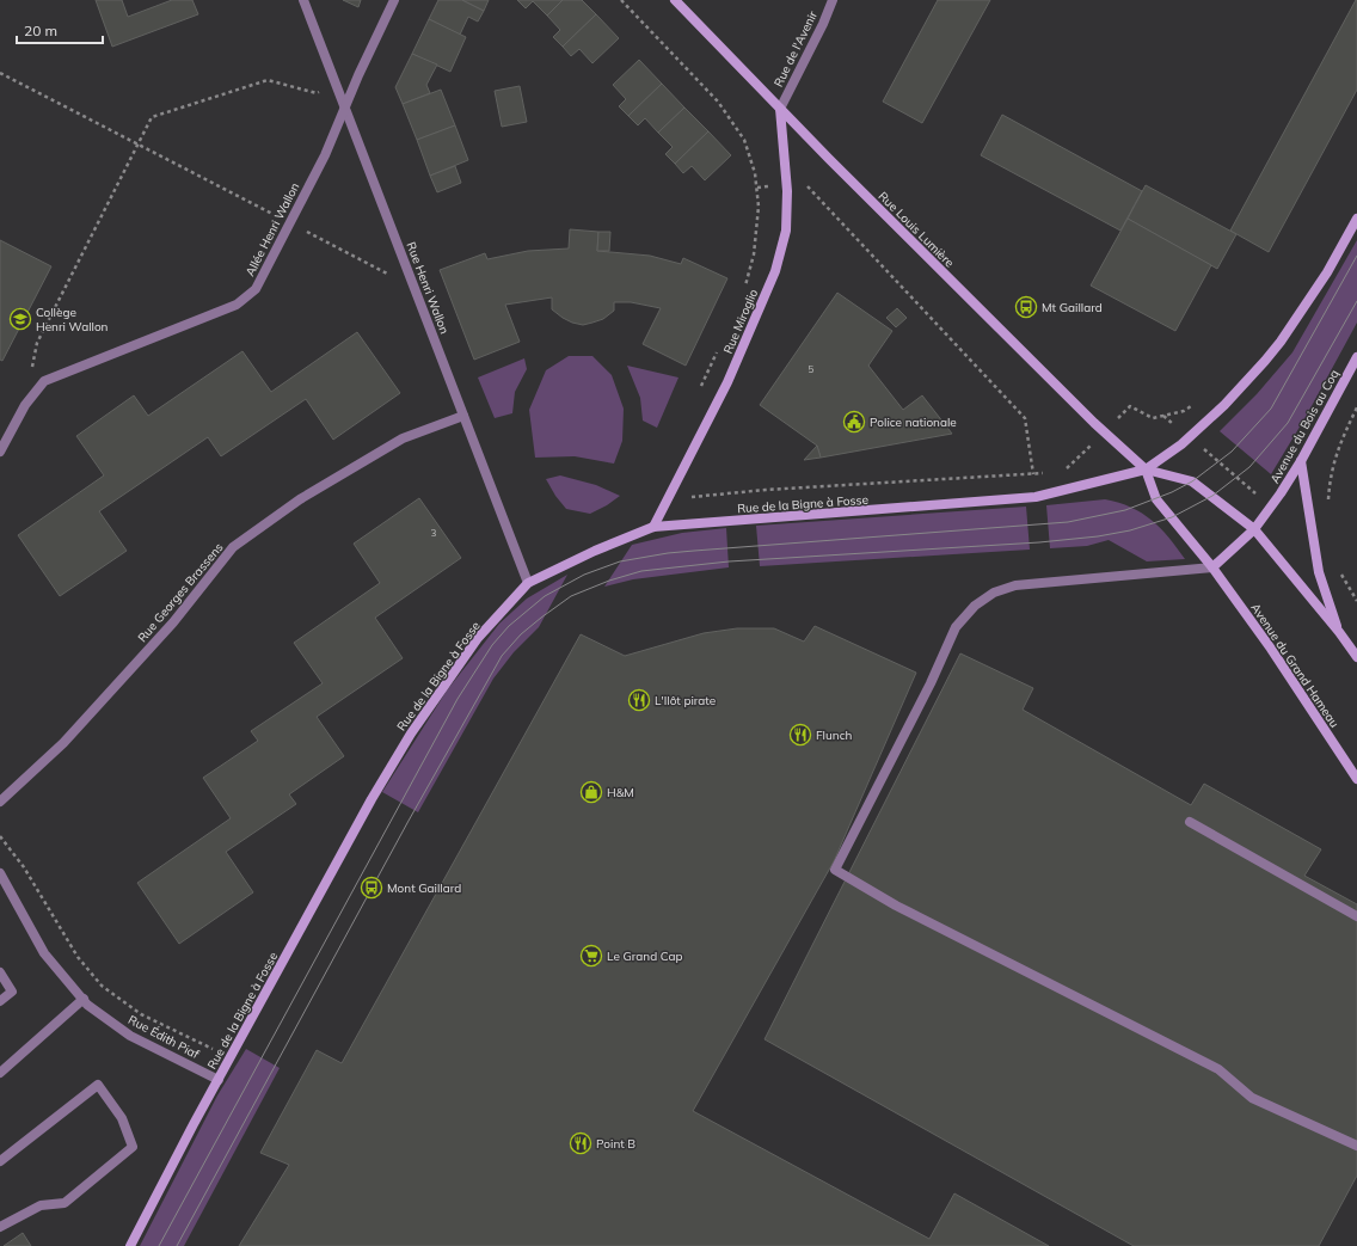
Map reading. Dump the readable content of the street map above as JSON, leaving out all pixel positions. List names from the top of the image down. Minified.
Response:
{"streets":{"main road":["Rue Louis Lumière","Rue Miroglio","Avenue du Bois au Coq","Rue de la Bigne à Fosse","Avenue du Grand Hameau"],"street":["Rue de l'Avenir","Allée Henri Wallon","Rue Henri Wallon","Rue Georges Brassens","Rue Édith Piaf"]},"crossings":[["Rue de l'Avenir","Rue Louis Lumière"],["Rue de l'Avenir","Rue Miroglio"],["Allée Henri Wallon","Rue Henri Wallon"],["Rue Louis Lumière","Rue Miroglio"],["Rue Louis Lumière","Rue de la Bigne à Fosse"],["Rue Louis Lumière","Avenue du Grand Hameau"],["Rue Henri Wallon","Rue de la Bigne à Fosse"],["Rue Henri Wallon","Rue Georges Brassens"],["Rue Miroglio","Rue de la Bigne à Fosse"],["Rue de la Bigne à Fosse","Avenue du Grand Hameau"],["Rue de la Bigne à Fosse","Rue Édith Piaf"]],"places":{"bus stop":["Mt Gaillard","Mont Gaillard"],"school or university":["Collège Henri Wallon"],"public building":["Police nationale"],"restaurant":["L'Ilôt pirate","Flunch","Point B"],"shop":["H&M"],"supermarket":["Le Grand Cap"]},"house_numbers":["5","3"],"scale_bar":"20 m"}
